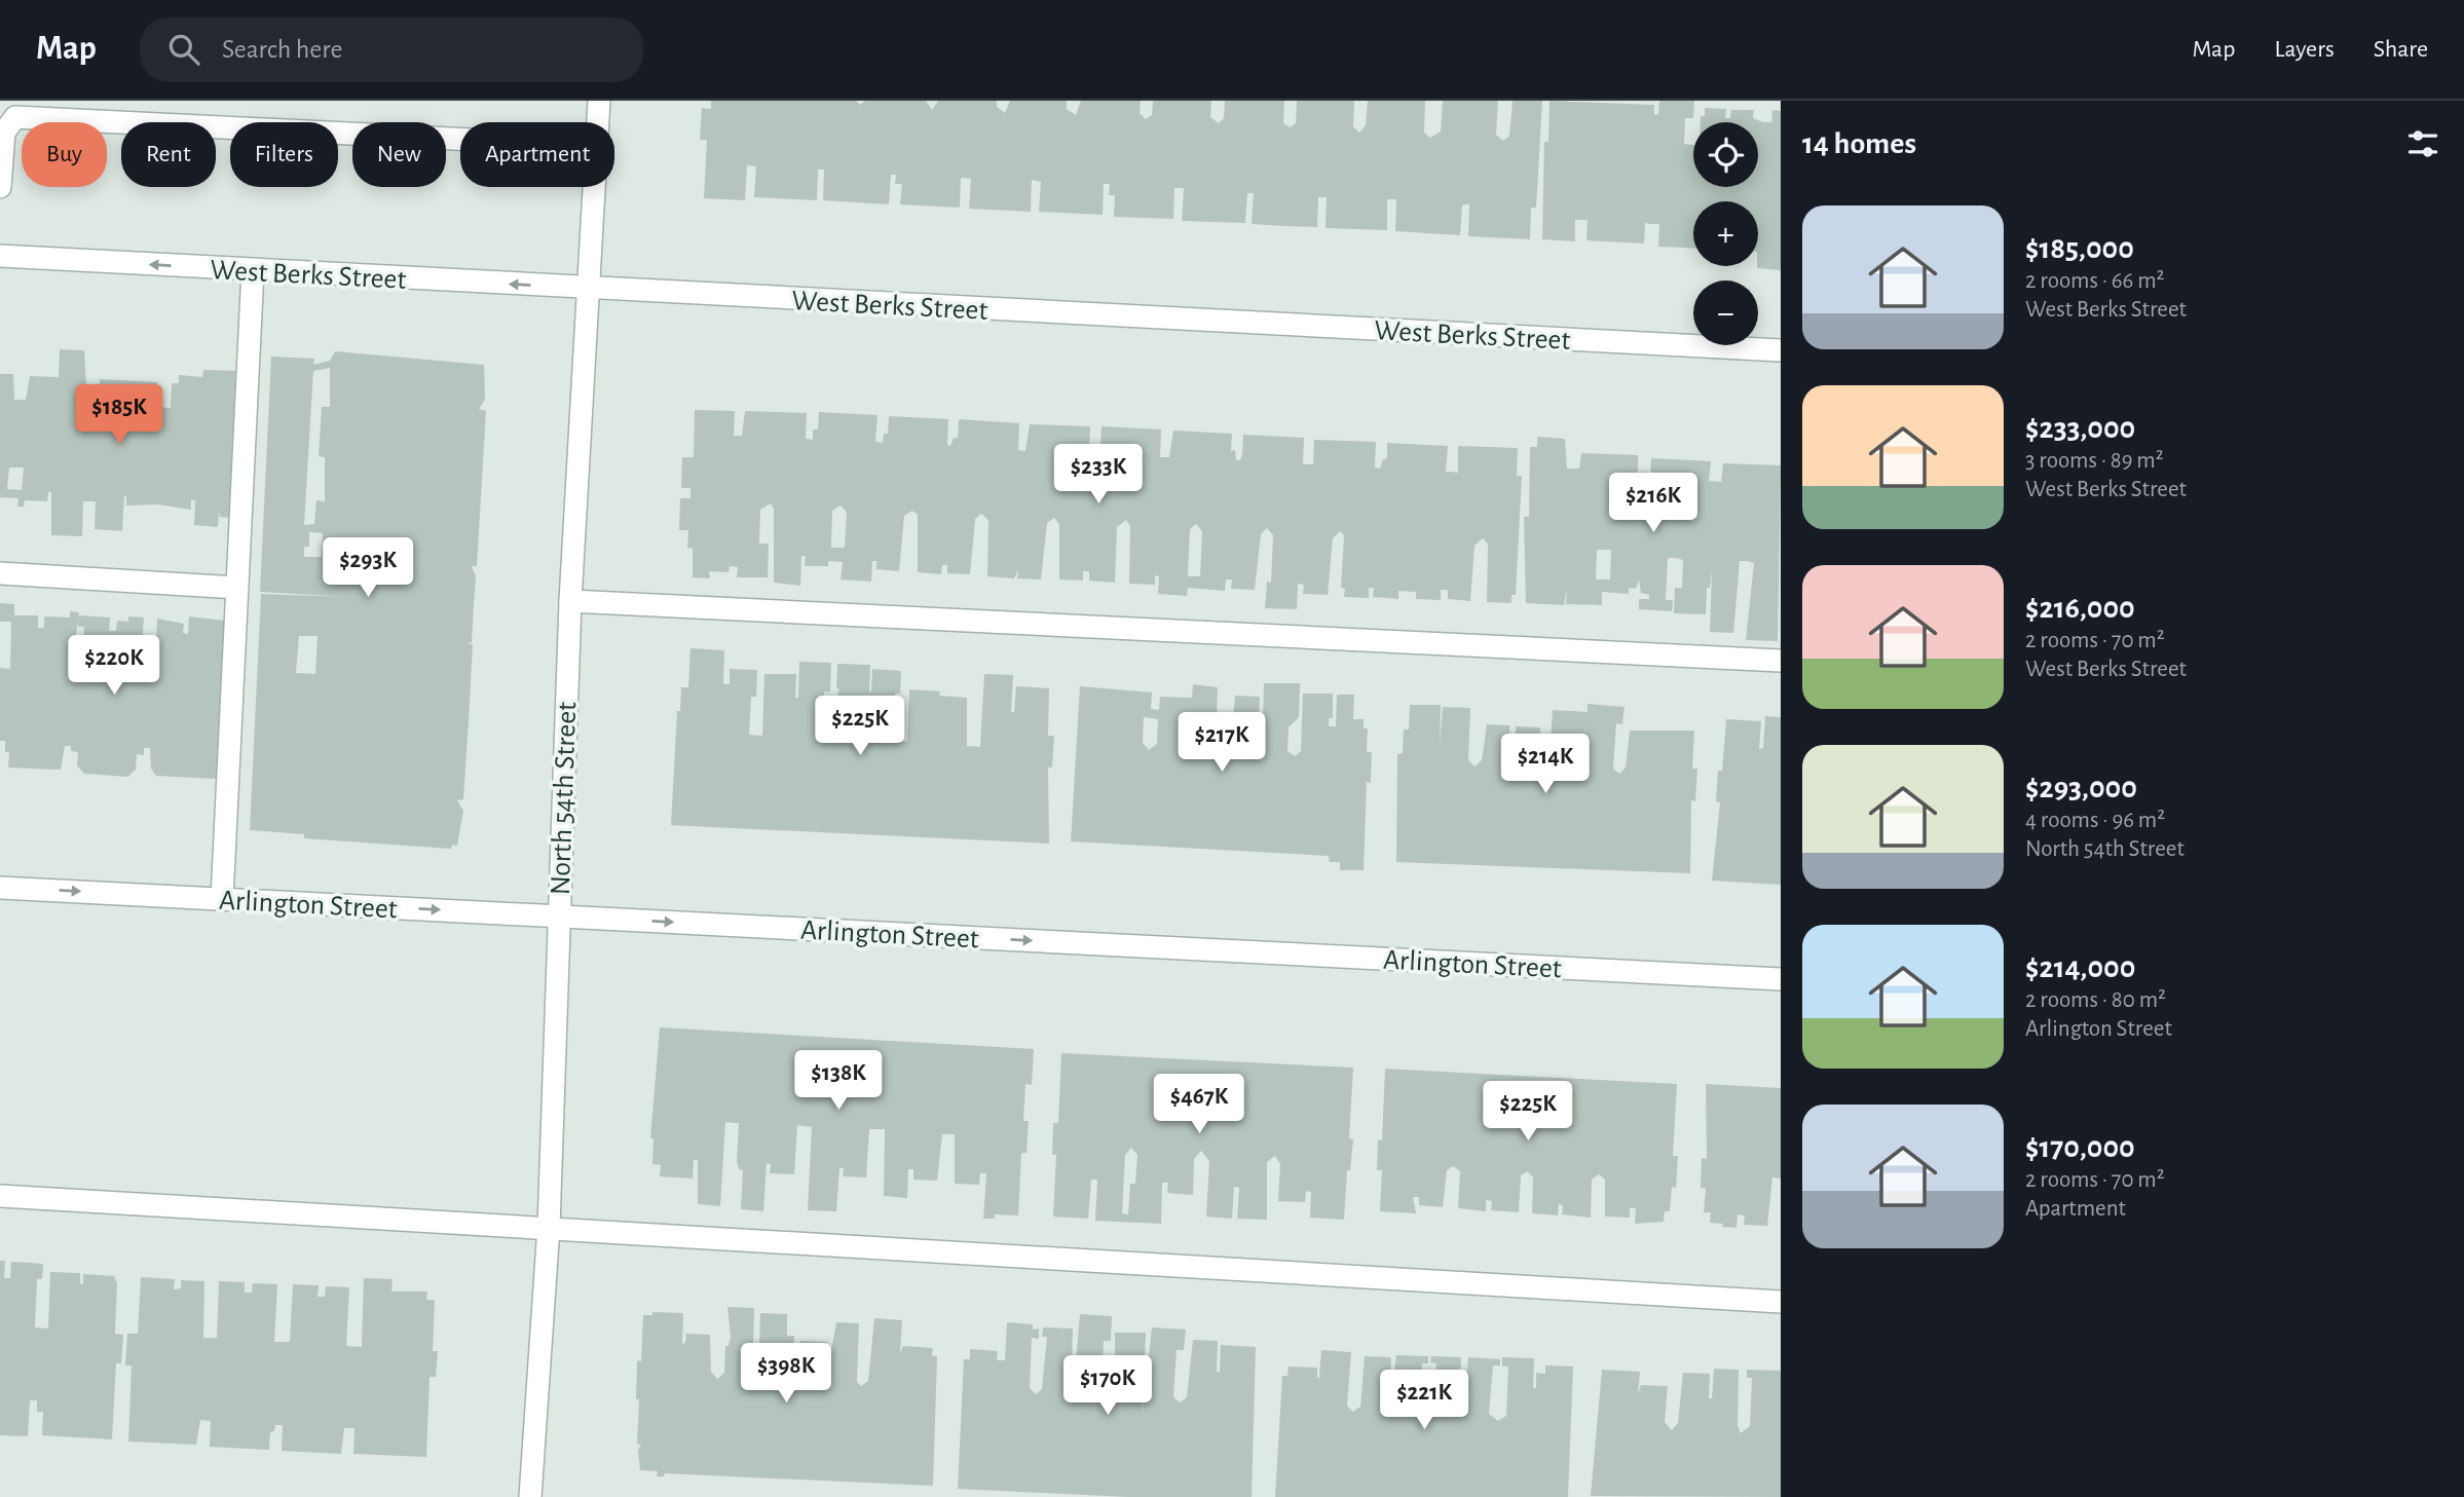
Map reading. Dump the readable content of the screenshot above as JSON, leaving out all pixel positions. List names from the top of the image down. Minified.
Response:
{"streets":{"street":["West Berks Street","North 54th Street","Arlington Street"]},"crossings":[["West Berks Street","North 54th Street"],["North 54th Street","Arlington Street"]],"one_way":["Arlington Street"],"page":{"header":"Map","search":"Search here","nav":["Map","Layers","Share"],"heading":"14 homes","map_buttons":["+","−"],"chip":["Buy","Rent","Filters","New","Apartment"],"list":[{"name":"$185,000","note":"2 rooms · 66 m² · West Berks Street"},{"name":"$233,000","note":"3 rooms · 89 m² · West Berks Street"},{"name":"$216,000","note":"2 rooms · 70 m² · West Berks Street"},{"name":"$293,000","note":"4 rooms · 96 m² · North 54th Street"},{"name":"$214,000","note":"2 rooms · 80 m² · Arlington Street"},{"name":"$170,000","note":"2 rooms · 70 m² · Apartment"}],"price":["$185K","$233K","$216K","$293K","$220K","$225K","$217K","$214K","$138K","$467K","$225K","$398K","$170K","$221K"]}}
